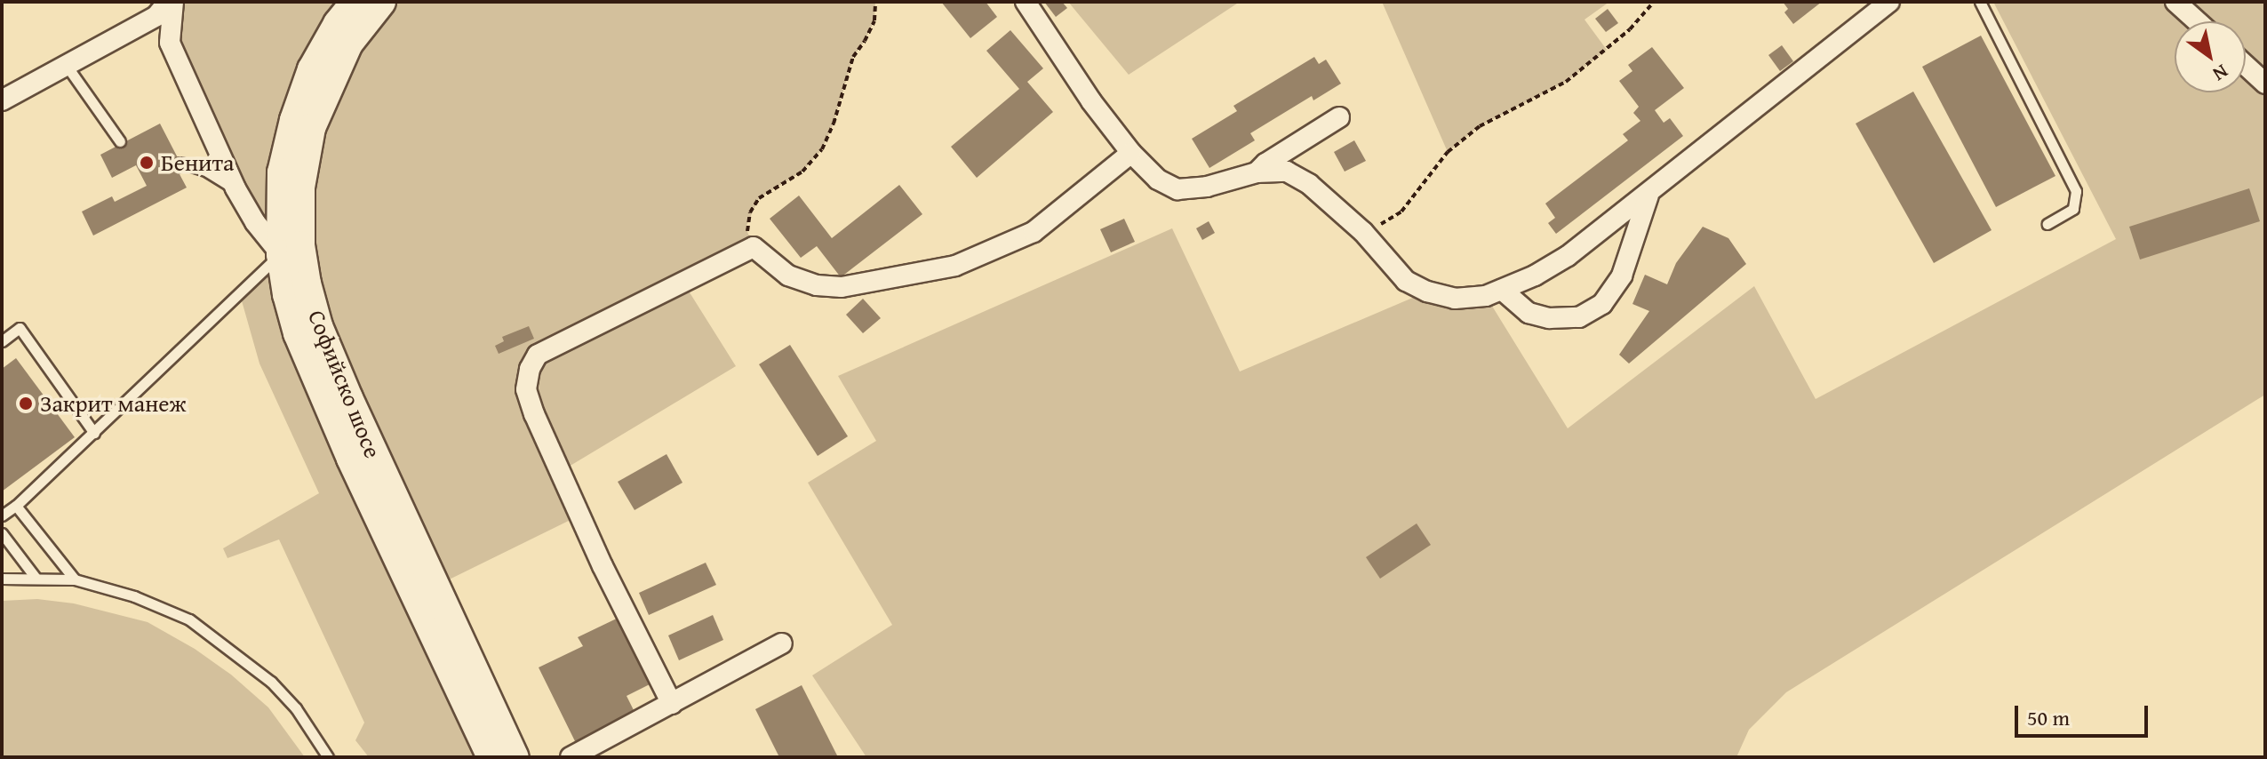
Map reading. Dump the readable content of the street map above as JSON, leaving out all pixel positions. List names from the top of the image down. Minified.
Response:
{"streets":{"main road":["Софийско шосе"]},"places":["Бенита","Закрит манеж"],"scale_bar":"50 m","north":"bottom right"}
